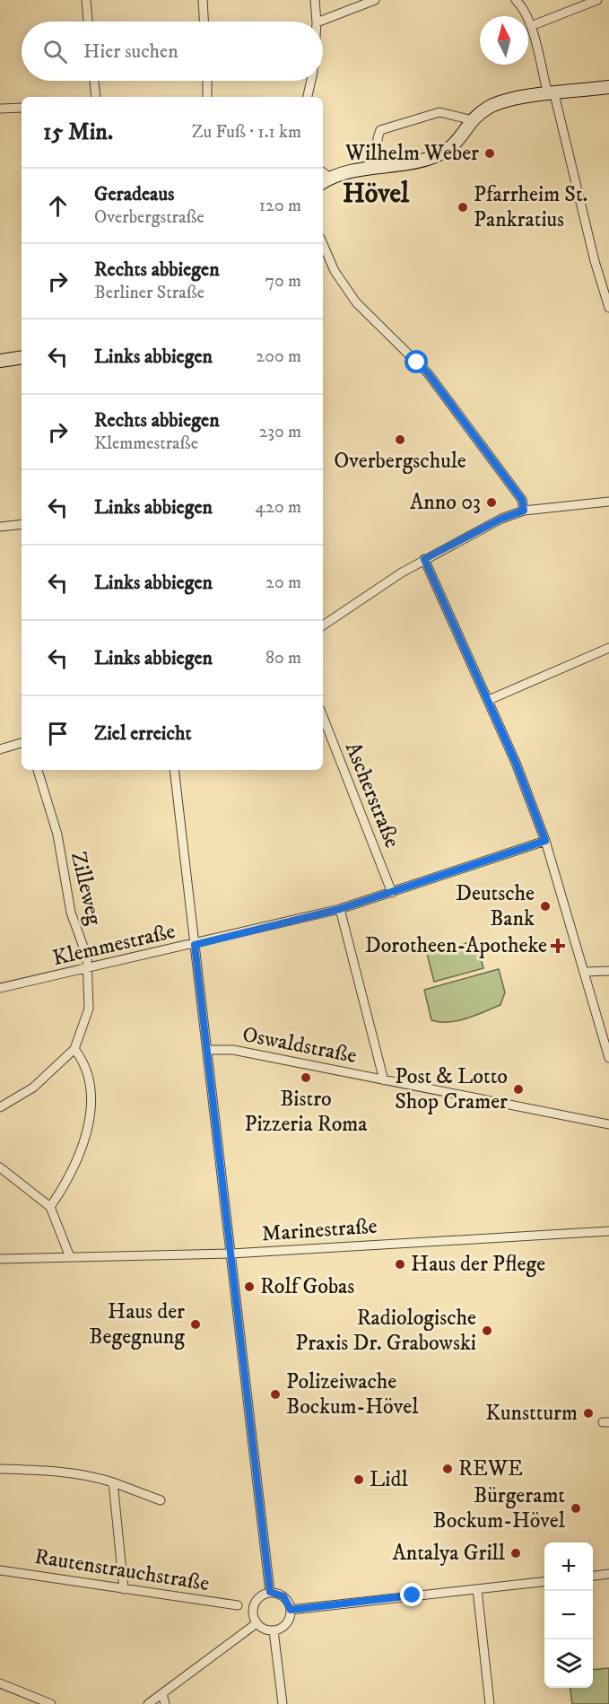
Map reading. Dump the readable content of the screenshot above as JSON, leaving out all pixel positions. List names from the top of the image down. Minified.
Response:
{"streets":{"street":["Ascherstraße","Zilleweg","Klemmestraße","Oswaldstraße","Marinestraße","Rautenstrauchstraße"]},"crossings":[["Ascherstraße","Klemmestraße"],["Zilleweg","Klemmestraße"],["Klemmestraße","Oswaldstraße"]],"districts":["Hövel"],"places":{"other":["Wilhelm Weber","Pfarrheim St. Pankratius","Overbergschule","Anno 03","Deutsche Bank","Bistro Pizzeria Roma","Post & Lotto Shop Cramer","Haus der Pflege","Rolf Gobas","Haus der Begegnung","Radiologische Praxis Dr. Grabowski","Polizeiwache Bockum-Hövel","Kunstturm","REWE","Lidl","Bürgeramt Bockum-Hövel","Antalya Grill"],"health":["Dorotheen-Apotheke"]},"north":"top","page":{"search":"Hier suchen","heading":["15 Min.","Zu Fuß · 1.1 km"],"list":[["Geradeaus","Overbergstraße","120 m"],["Rechts abbiegen","Berliner Straße","70 m"],["Links abbiegen","200 m"],["Rechts abbiegen","Klemmestraße","230 m"],["Links abbiegen","420 m"],["Links abbiegen","20 m"],["Links abbiegen","80 m"],"Ziel erreicht"],"map_buttons":["+","−"]}}
